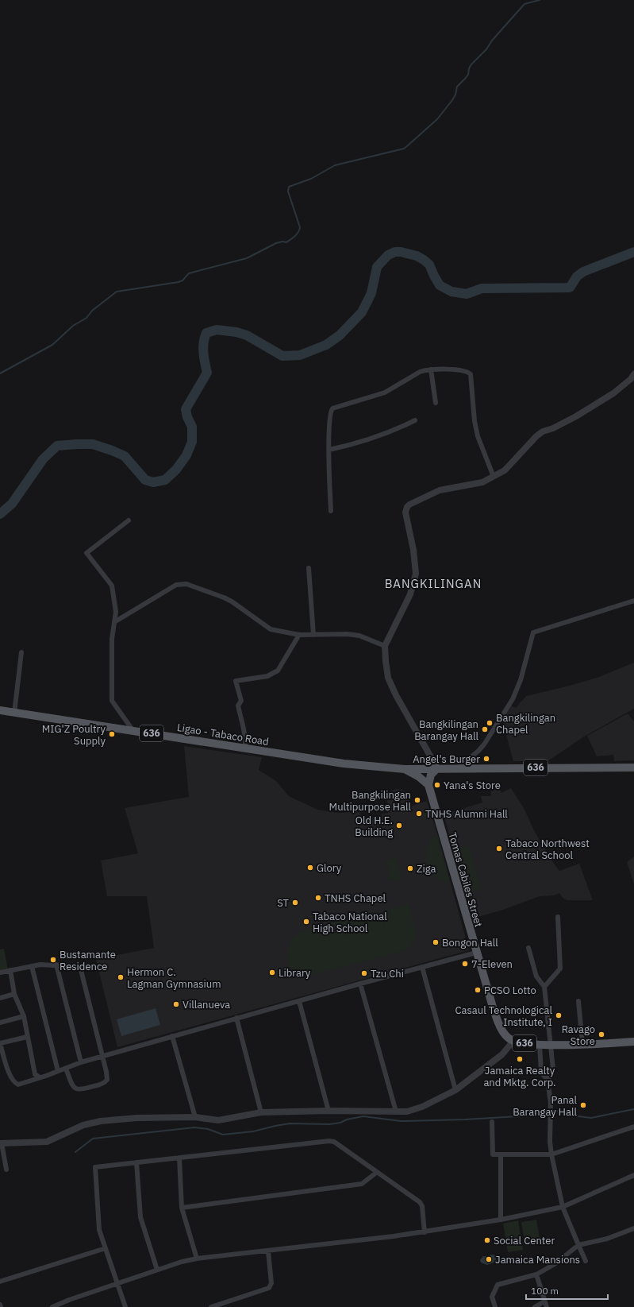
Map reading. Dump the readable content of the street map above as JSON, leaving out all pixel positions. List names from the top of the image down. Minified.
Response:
{"streets":{"main road":["636","Ligao - Tabaco Road","Tomas Cabiles Street"]},"crossings":[["636","Ligao - Tabaco Road"],["636","Tomas Cabiles Street"],["Ligao - Tabaco Road","Tomas Cabiles Street"]],"districts":["BANGKILINGAN"],"places":["Bangkilingan Chapel","Bangkilingan Barangay Hall","MIG'Z Poultry Supply","Angel's Burger","Yana's Store","Bangkilingan Multipurpose Hall","TNHS Alumni Hall","Old H.E. Building","Tabaco Northwest Central School","Glory","Ziga","TNHS Chapel","ST","Tabaco National High School","Bongon Hall","Bustamante Residence","7-Eleven","Library","Tzu Chi","Hermon C. Lagman Gymnasium","PCSO Lotto","Villanueva","Casaul Technological Institute, I","Ravago Store","Jamaica Realty and Mktg. Corp.","Panal Barangay Hall","Social Center","Jamaica Mansions"],"scale_bar":"100 m"}
